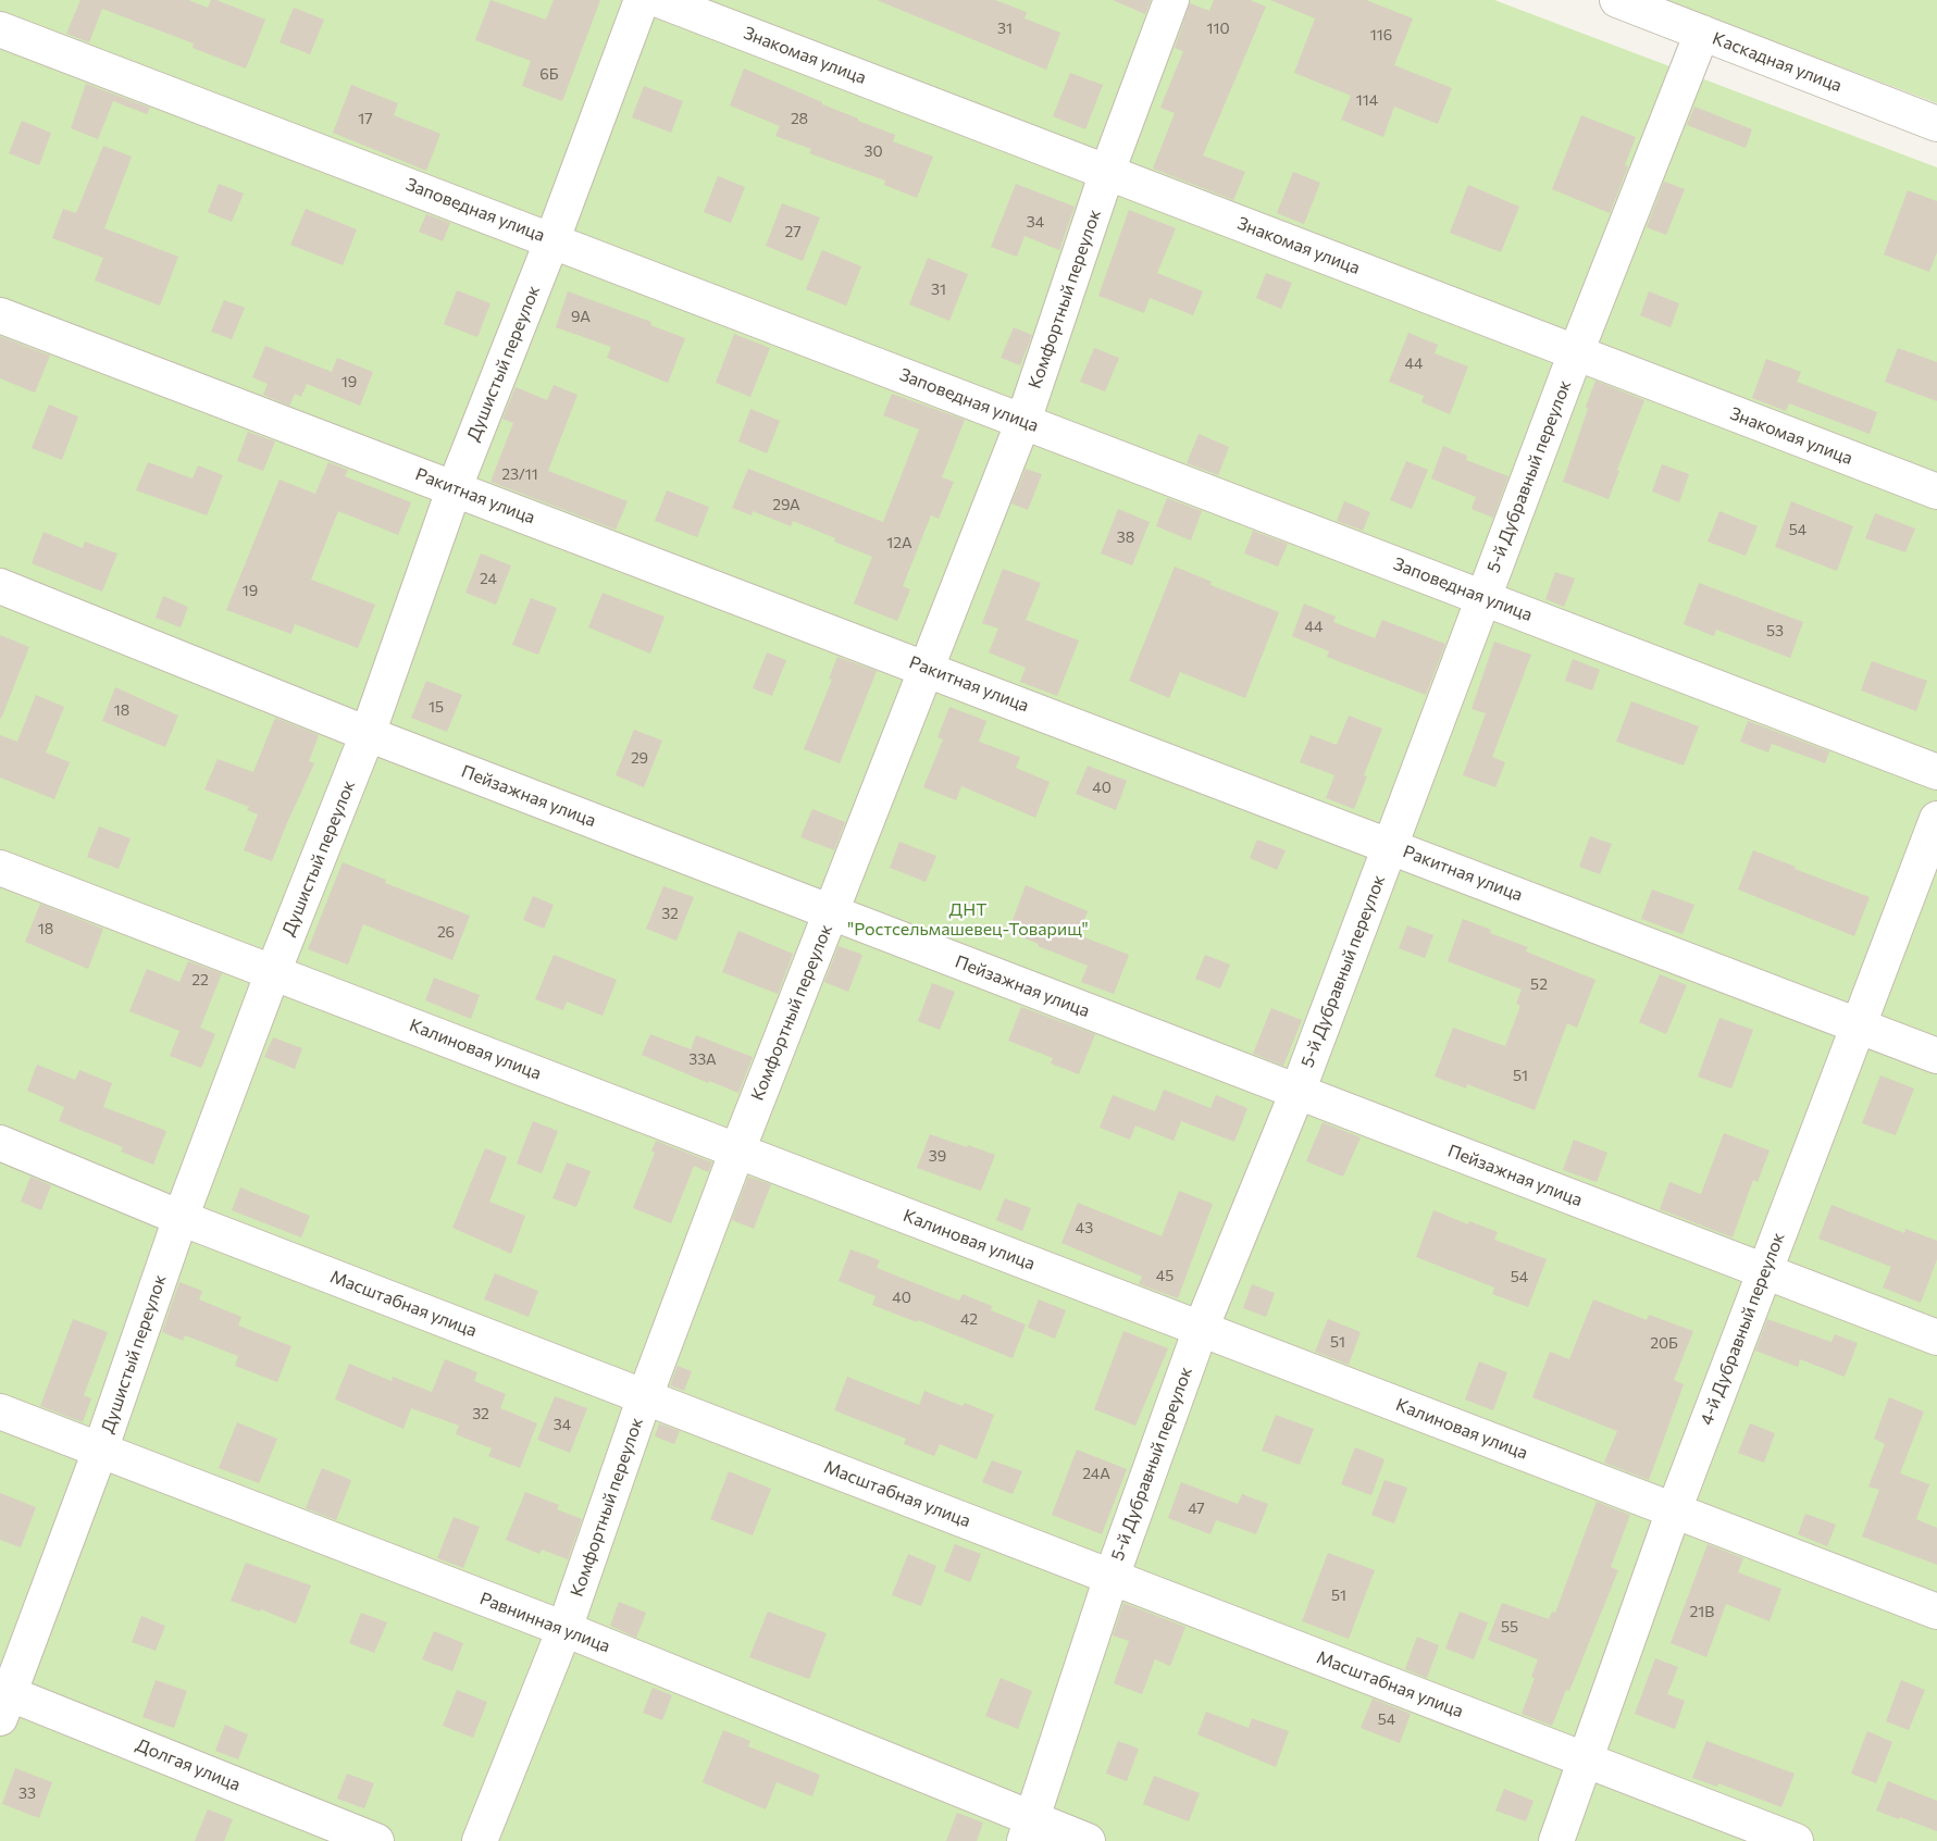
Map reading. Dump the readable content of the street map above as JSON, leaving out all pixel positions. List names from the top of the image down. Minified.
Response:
{"streets":{"street":["Знакомая улица","Каскадная улица","Заповедная улица","Комфортный переулок","Душистый переулок","5-й Дубравный переулок","Ракитная улица","Пейзажная улица","Калиновая улица","Масштабная улица","4-й Дубравный переулок","Равнинная улица","Долгая улица"]},"crossings":[["Знакомая улица","Комфортный переулок"],["Знакомая улица","5-й Дубравный переулок"],["Каскадная улица","5-й Дубравный переулок"],["Заповедная улица","Комфортный переулок"],["Заповедная улица","Душистый переулок"],["Заповедная улица","5-й Дубравный переулок"],["Комфортный переулок","Ракитная улица"],["Комфортный переулок","Пейзажная улица"],["Комфортный переулок","Калиновая улица"],["Комфортный переулок","Масштабная улица"],["Комфортный переулок","Равнинная улица"],["Душистый переулок","Ракитная улица"],["Душистый переулок","Пейзажная улица"],["Душистый переулок","Калиновая улица"],["Душистый переулок","Масштабная улица"],["Душистый переулок","Равнинная улица"],["Душистый переулок","Долгая улица"],["5-й Дубравный переулок","Ракитная улица"],["5-й Дубравный переулок","Пейзажная улица"],["5-й Дубравный переулок","Калиновая улица"],["5-й Дубравный переулок","Масштабная улица"],["5-й Дубравный переулок","Равнинная улица"],["Ракитная улица","4-й Дубравный переулок"],["Пейзажная улица","4-й Дубравный переулок"],["Калиновая улица","4-й Дубравный переулок"],["Масштабная улица","4-й Дубравный переулок"]],"parks":["ДНТ \"Ростсельмашевец-Товарищ\""],"house_numbers":["31","110","116","6Б","114","17","28","30","34","27","31","9А","44","19","23/11","29А","54","38","12А","24","19","44","53","15","18","29","40","32","18","26","22","52","33А","51","39","43","45","54","40","42","51","20Б","32","34","24А","47","51","21В","55","54","33"]}
